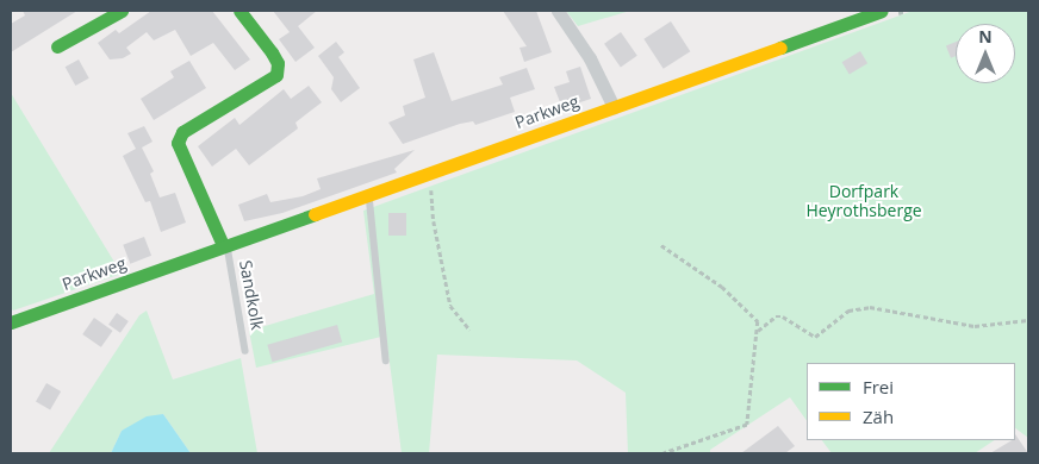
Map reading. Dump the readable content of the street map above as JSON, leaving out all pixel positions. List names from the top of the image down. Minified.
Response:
{"streets":{"street":["Parkweg"],"lane":["Sandkolk"]},"crossings":[["Parkweg","Sandkolk"]],"parks":["Dorfpark Heyrothsberge"],"legend":["Frei","Zäh"],"north":"top"}
